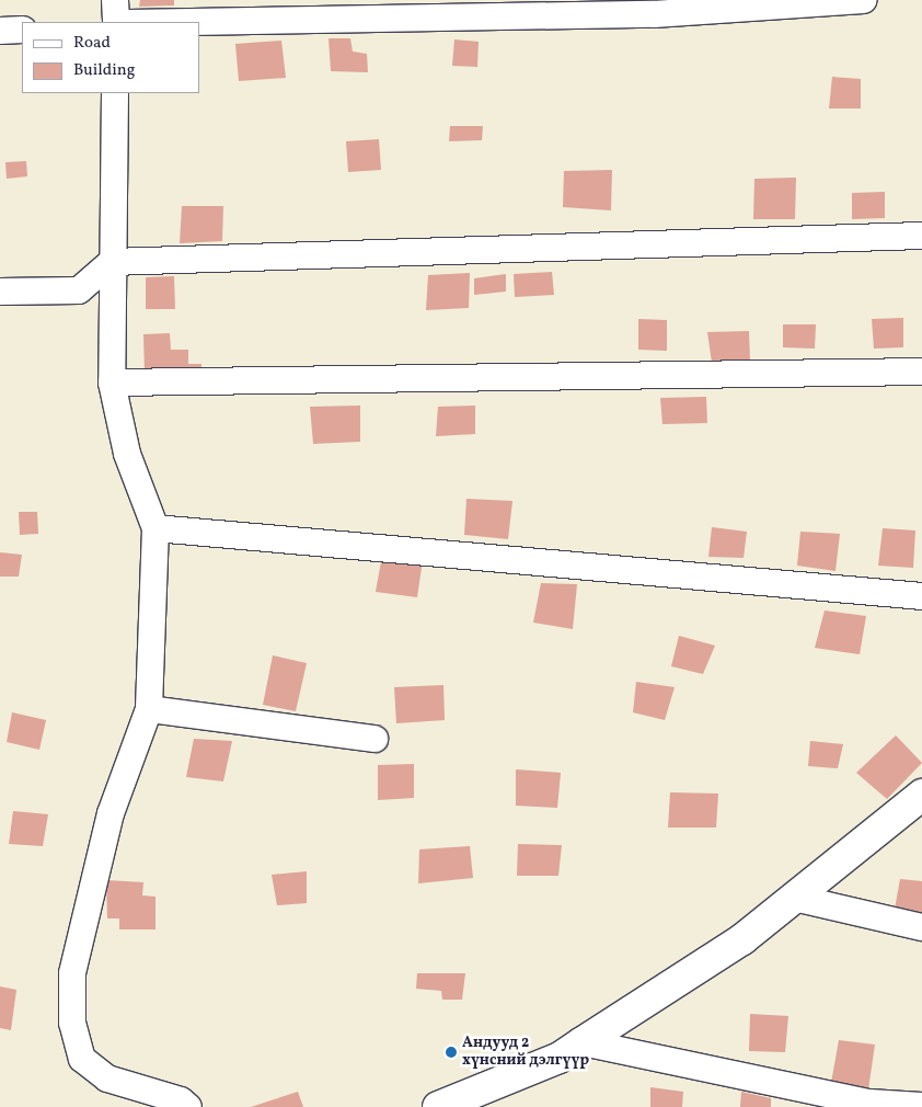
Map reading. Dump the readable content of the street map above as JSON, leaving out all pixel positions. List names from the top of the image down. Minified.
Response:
{"places":["Андууд 2 хүнсний дэлгүүр"],"legend":["Road","Building"]}
